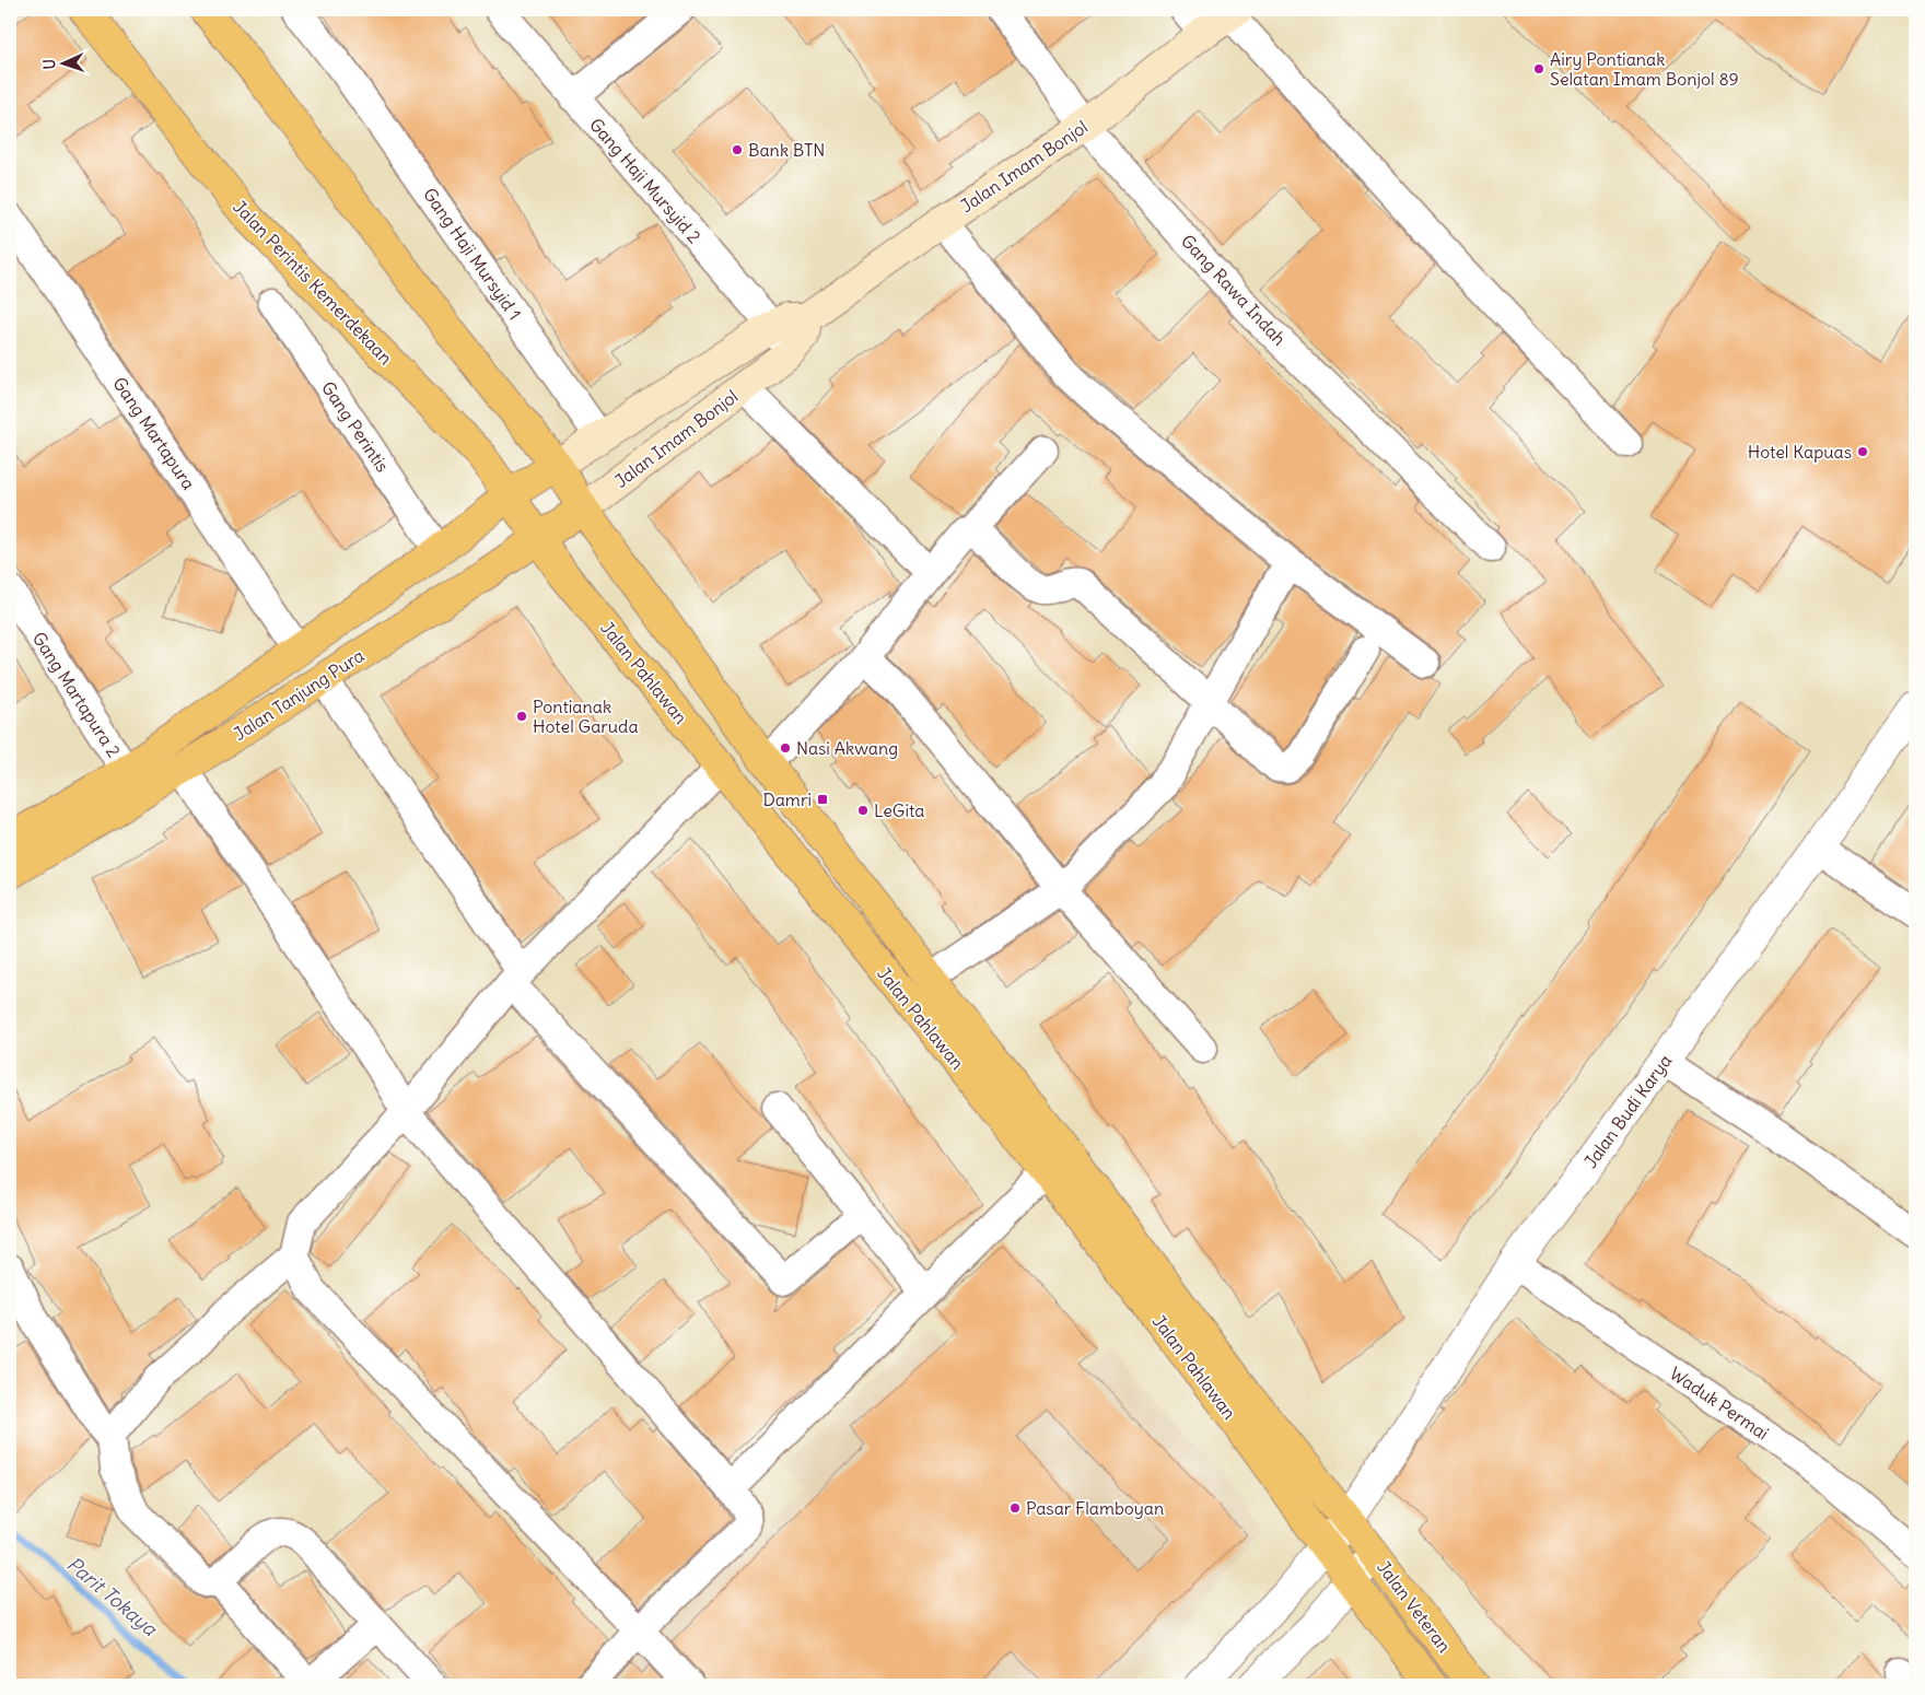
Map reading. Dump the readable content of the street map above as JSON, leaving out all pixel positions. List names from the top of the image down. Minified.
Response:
{"streets":{"highway":["Jalan Perintis Kemerdekaan","Jalan Pahlawan","Jalan Tanjung Pura","Jalan Veteran"],"main road":["Jalan Imam Bonjol"],"street":["Gang Haji Mursyid 2","Gang Haji Mursyid 1","Gang Rawa Indah","Gang Perintis","Gang Martapura","Gang Martapura 2","Jalan Budi Karya","Waduk Permai"]},"crossings":[["Jalan Imam Bonjol","Gang Haji Mursyid 2"],["Jalan Imam Bonjol","Gang Haji Mursyid 1"],["Jalan Imam Bonjol","Gang Rawa Indah"],["Jalan Imam Bonjol","Jalan Pahlawan"],["Jalan Imam Bonjol","Jalan Tanjung Pura"],["Jalan Perintis Kemerdekaan","Jalan Pahlawan"],["Jalan Perintis Kemerdekaan","Jalan Tanjung Pura"],["Gang Perintis","Jalan Tanjung Pura"],["Gang Martapura","Jalan Tanjung Pura"],["Jalan Pahlawan","Jalan Tanjung Pura"],["Jalan Pahlawan","Jalan Budi Karya"],["Jalan Pahlawan","Jalan Veteran"],["Gang Martapura 2","Jalan Tanjung Pura"],["Jalan Budi Karya","Waduk Permai"]],"water":["Parit Tokaya"],"places":{"other":["Airy Pontianak Selatan Imam Bonjol 89","Bank BTN","Hotel Kapuas","Pontianak Hotel Garuda","Nasi Akwang","LeGita","Pasar Flamboyan"],"transit":["Damri"]},"north":"left"}
